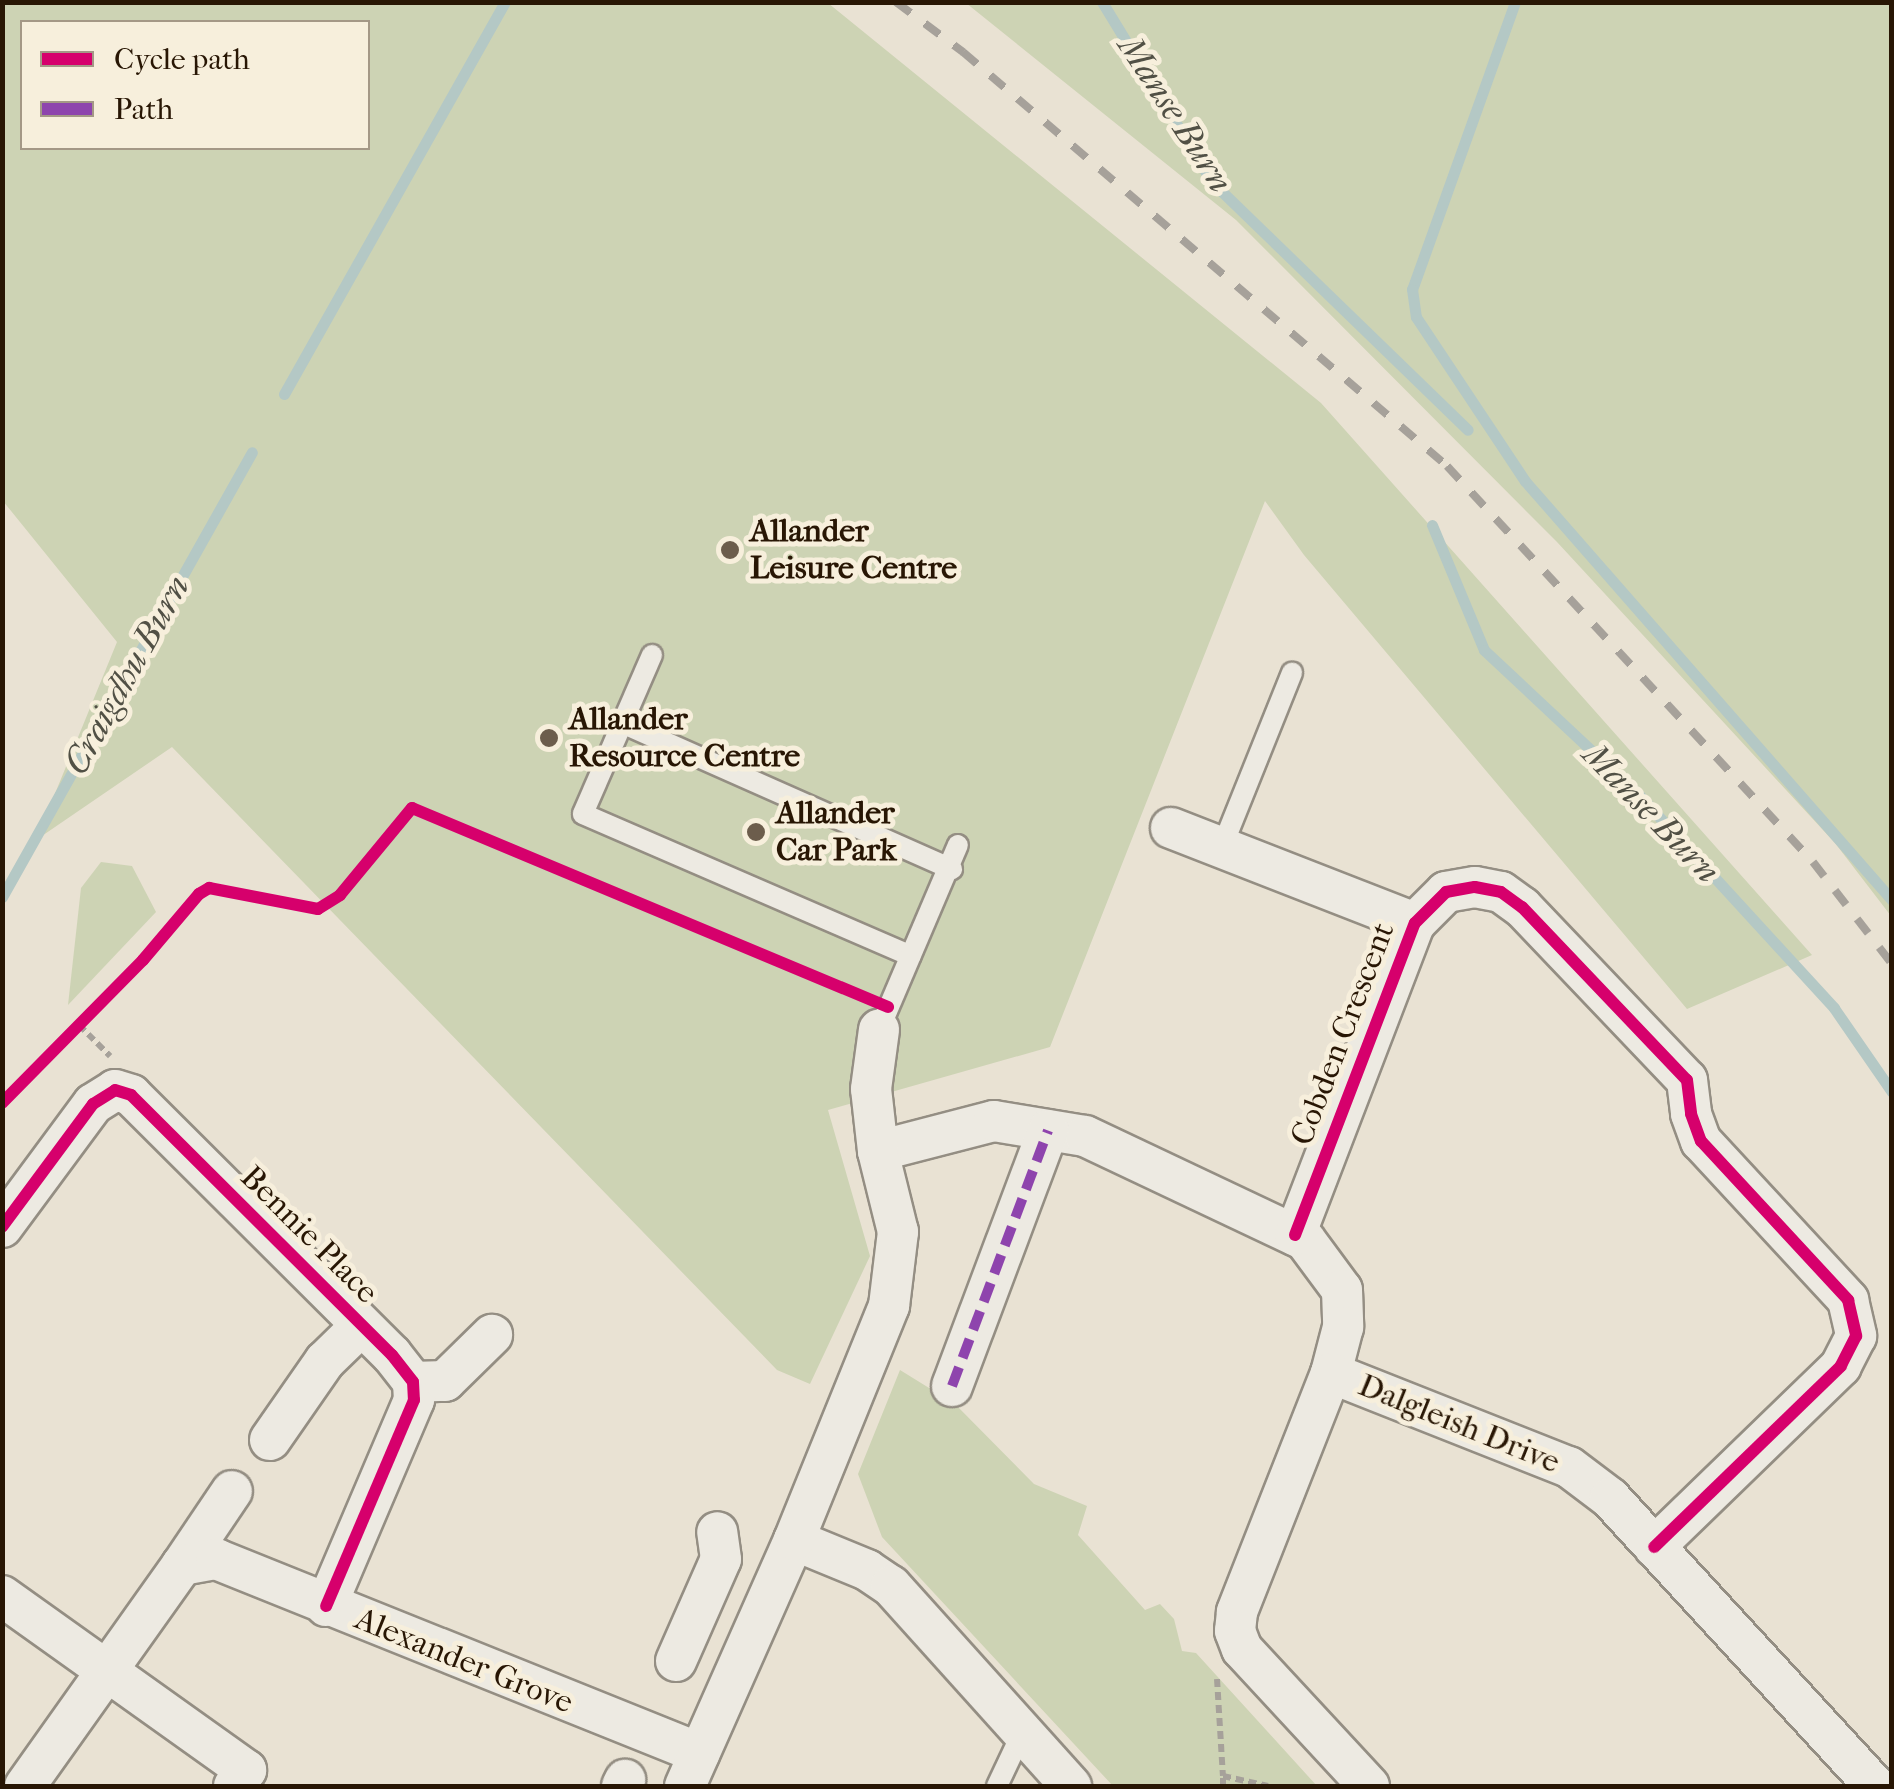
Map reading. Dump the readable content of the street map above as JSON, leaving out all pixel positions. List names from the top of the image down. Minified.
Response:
{"streets":{"street":["Cobden Crescent","Bennie Place","Dalgleish Drive","Alexander Grove"]},"crossings":[["Cobden Crescent","Dalgleish Drive"],["Dalgleish Drive","Alexander Grove"]],"water":["Manse Burn","Craigdhu Burn"],"places":["Allander Leisure Centre","Allander Resource Centre","Allander Car Park"],"legend":["Cycle path","Path"]}
